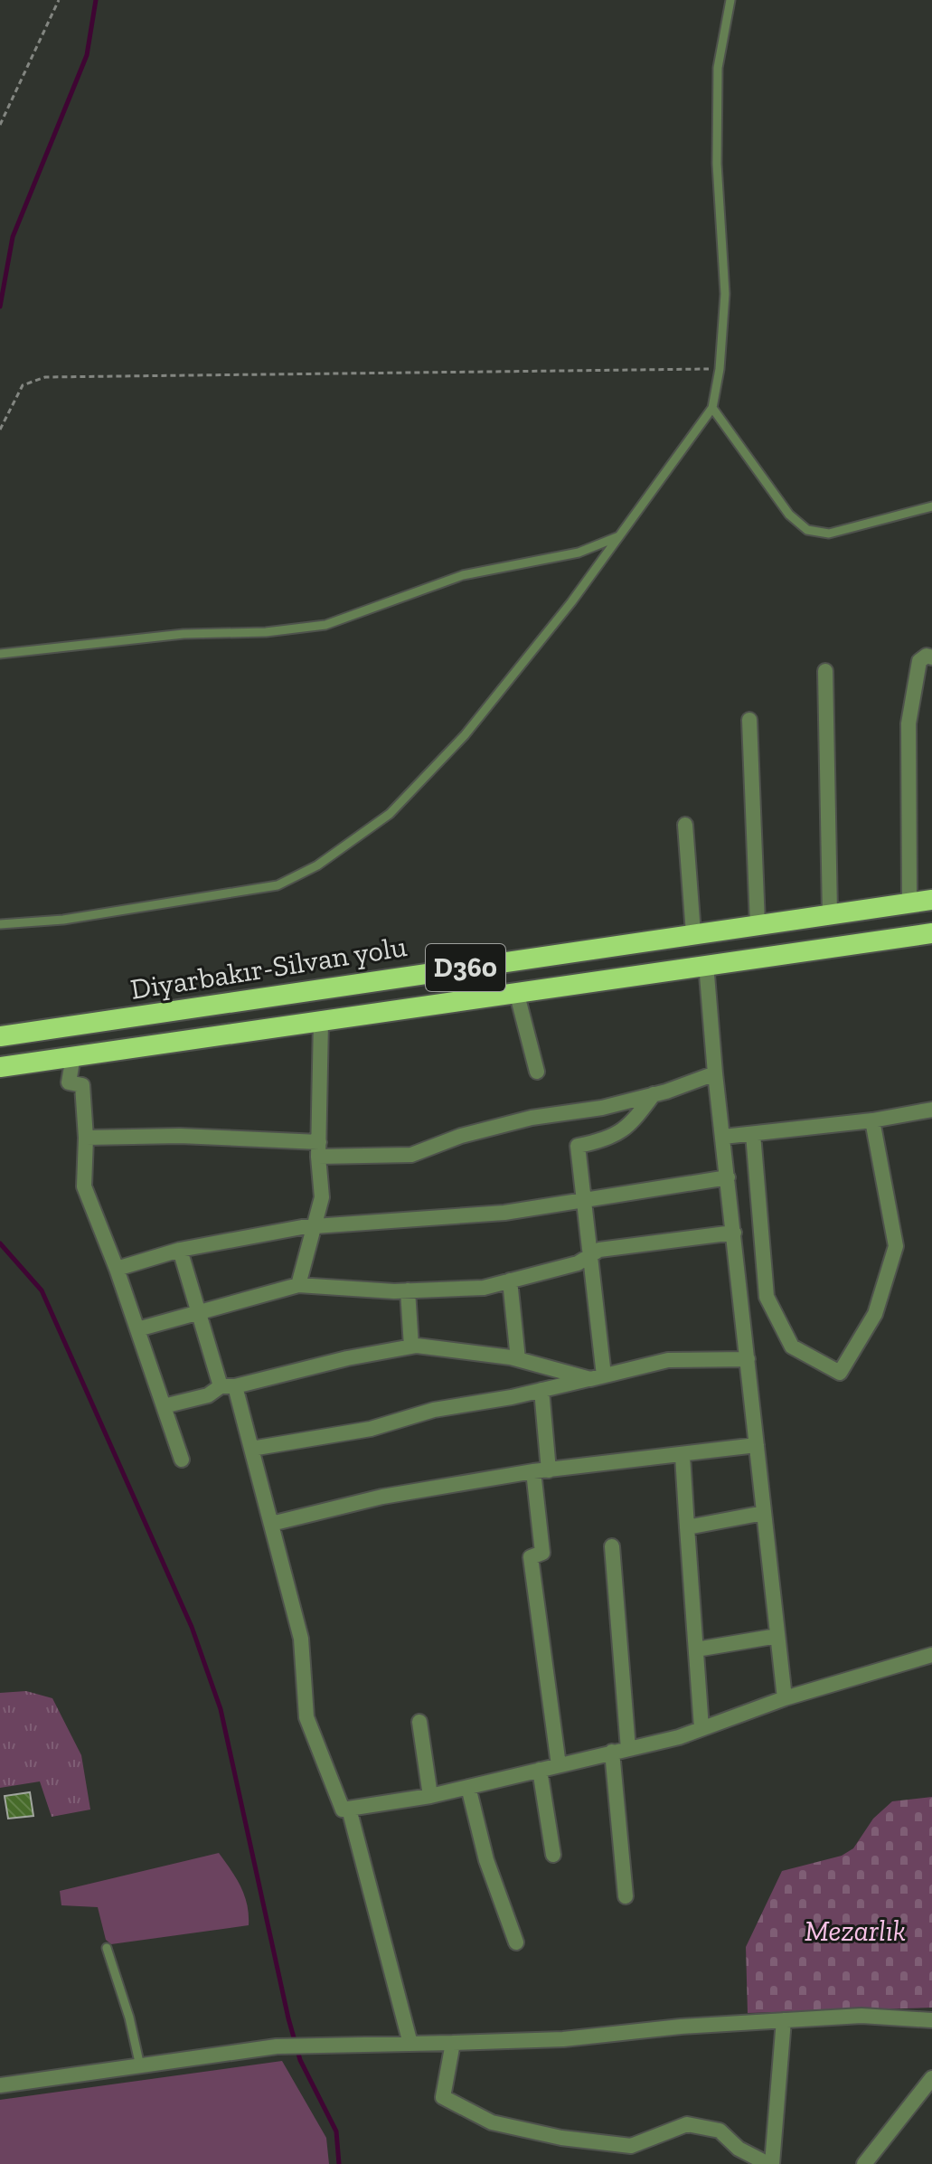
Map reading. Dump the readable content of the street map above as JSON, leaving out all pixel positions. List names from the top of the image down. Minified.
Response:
{"streets":{"highway":["Diyarbakır-Silvan yolu","D360"]},"parks":["Mezarlık"]}
